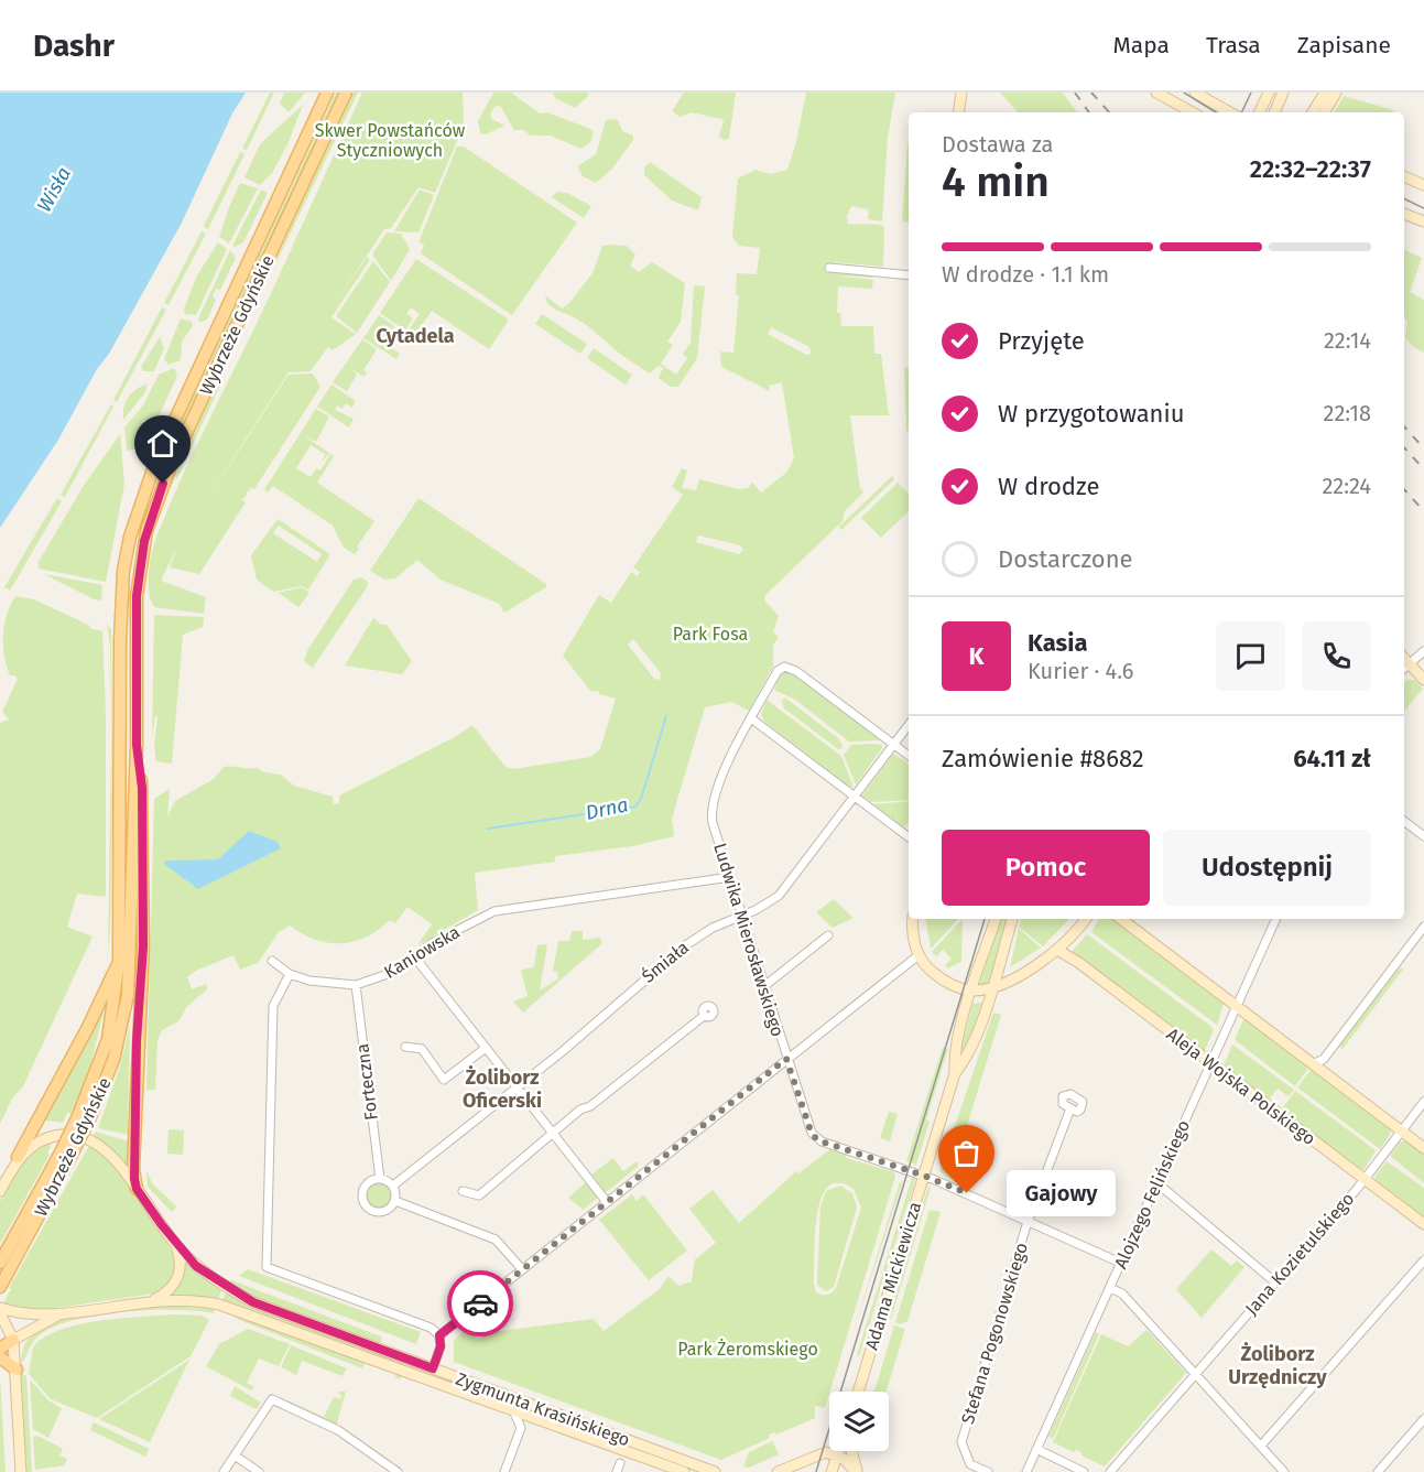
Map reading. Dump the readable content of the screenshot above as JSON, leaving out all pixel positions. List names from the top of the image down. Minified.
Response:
{"streets":{"main road":["Wybrzeże Gdyńskie","Aleja Wojska Polskiego","Adama Mickiewicza","Zygmunta Krasińskiego"],"street":["Ludwika Mierosławskiego","Kaniowska","Śmiała","Forteczna","Alojzego Felińskiego","Jana Kozietulskiego","Stefana Pogonowskiego"]},"crossings":[["Ludwika Mierosławskiego","Kaniowska"],["Ludwika Mierosławskiego","Śmiała"],["Ludwika Mierosławskiego","Alojzego Felińskiego"],["Ludwika Mierosławskiego","Adama Mickiewicza"],["Ludwika Mierosławskiego","Stefana Pogonowskiego"],["Kaniowska","Forteczna"],["Śmiała","Forteczna"],["Aleja Wojska Polskiego","Alojzego Felińskiego"],["Aleja Wojska Polskiego","Jana Kozietulskiego"]],"districts":["Cytadela","Żoliborz Oficerski","Żoliborz Urzędniczy"],"water":["Wisła","Drna"],"parks":["Skwer Powstańców Styczniowych","Park Fosa","Park Żeromskiego"],"places":["Gajowy"],"page":{"header":"Dashr","nav":["Mapa","Trasa","Zapisane"],"heading":["4 min","Dostawa za","22:32–22:37"],"panel":["Kasia","Kurier · 4.6","Zamówienie #8682","64.11 zł"],"bar":"W drodze · 1.1 km","list":[["Przyjęte","22:14"],["W przygotowaniu","22:18"],["W drodze","22:24"],"Dostarczone"],"round":"K","buttons":["Pomoc","Udostępnij"],"bubble":"Gajowy"}}
